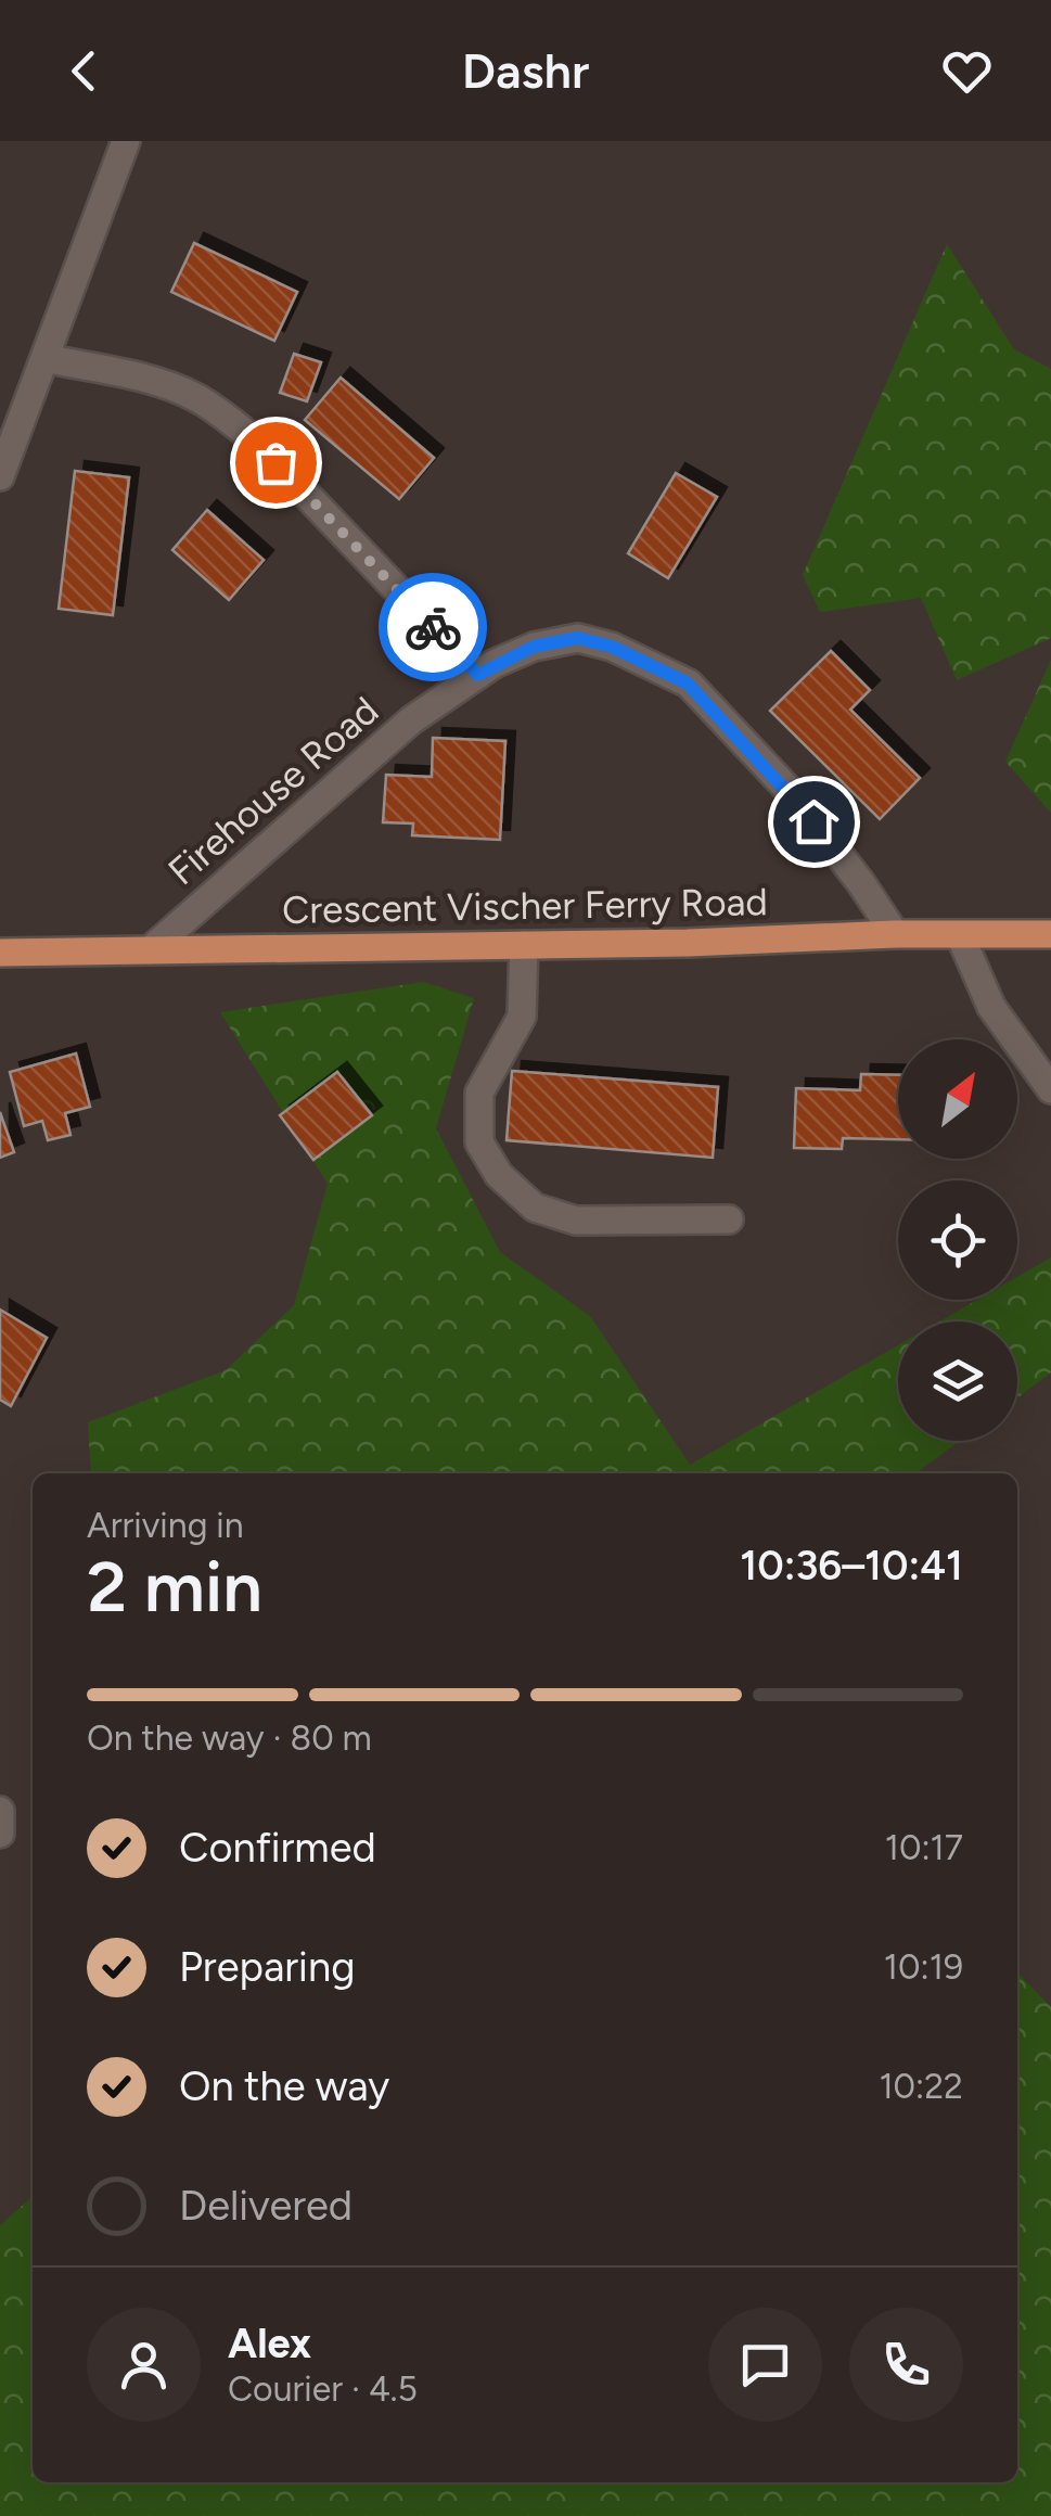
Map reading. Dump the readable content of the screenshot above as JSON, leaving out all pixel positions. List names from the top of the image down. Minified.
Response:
{"streets":{"main road":["Crescent Vischer Ferry Road"],"street":["Firehouse Road"]},"crossings":[["Firehouse Road","Crescent Vischer Ferry Road"]],"north":"top right","page":{"header":"Dashr","heading":["2 min","Arriving in","10:36–10:41"],"panel":["Alex","Courier · 4.5"],"bar":"On the way · 80 m","list":[["Confirmed","10:17"],["Preparing","10:19"],["On the way","10:22"],"Delivered"]}}
